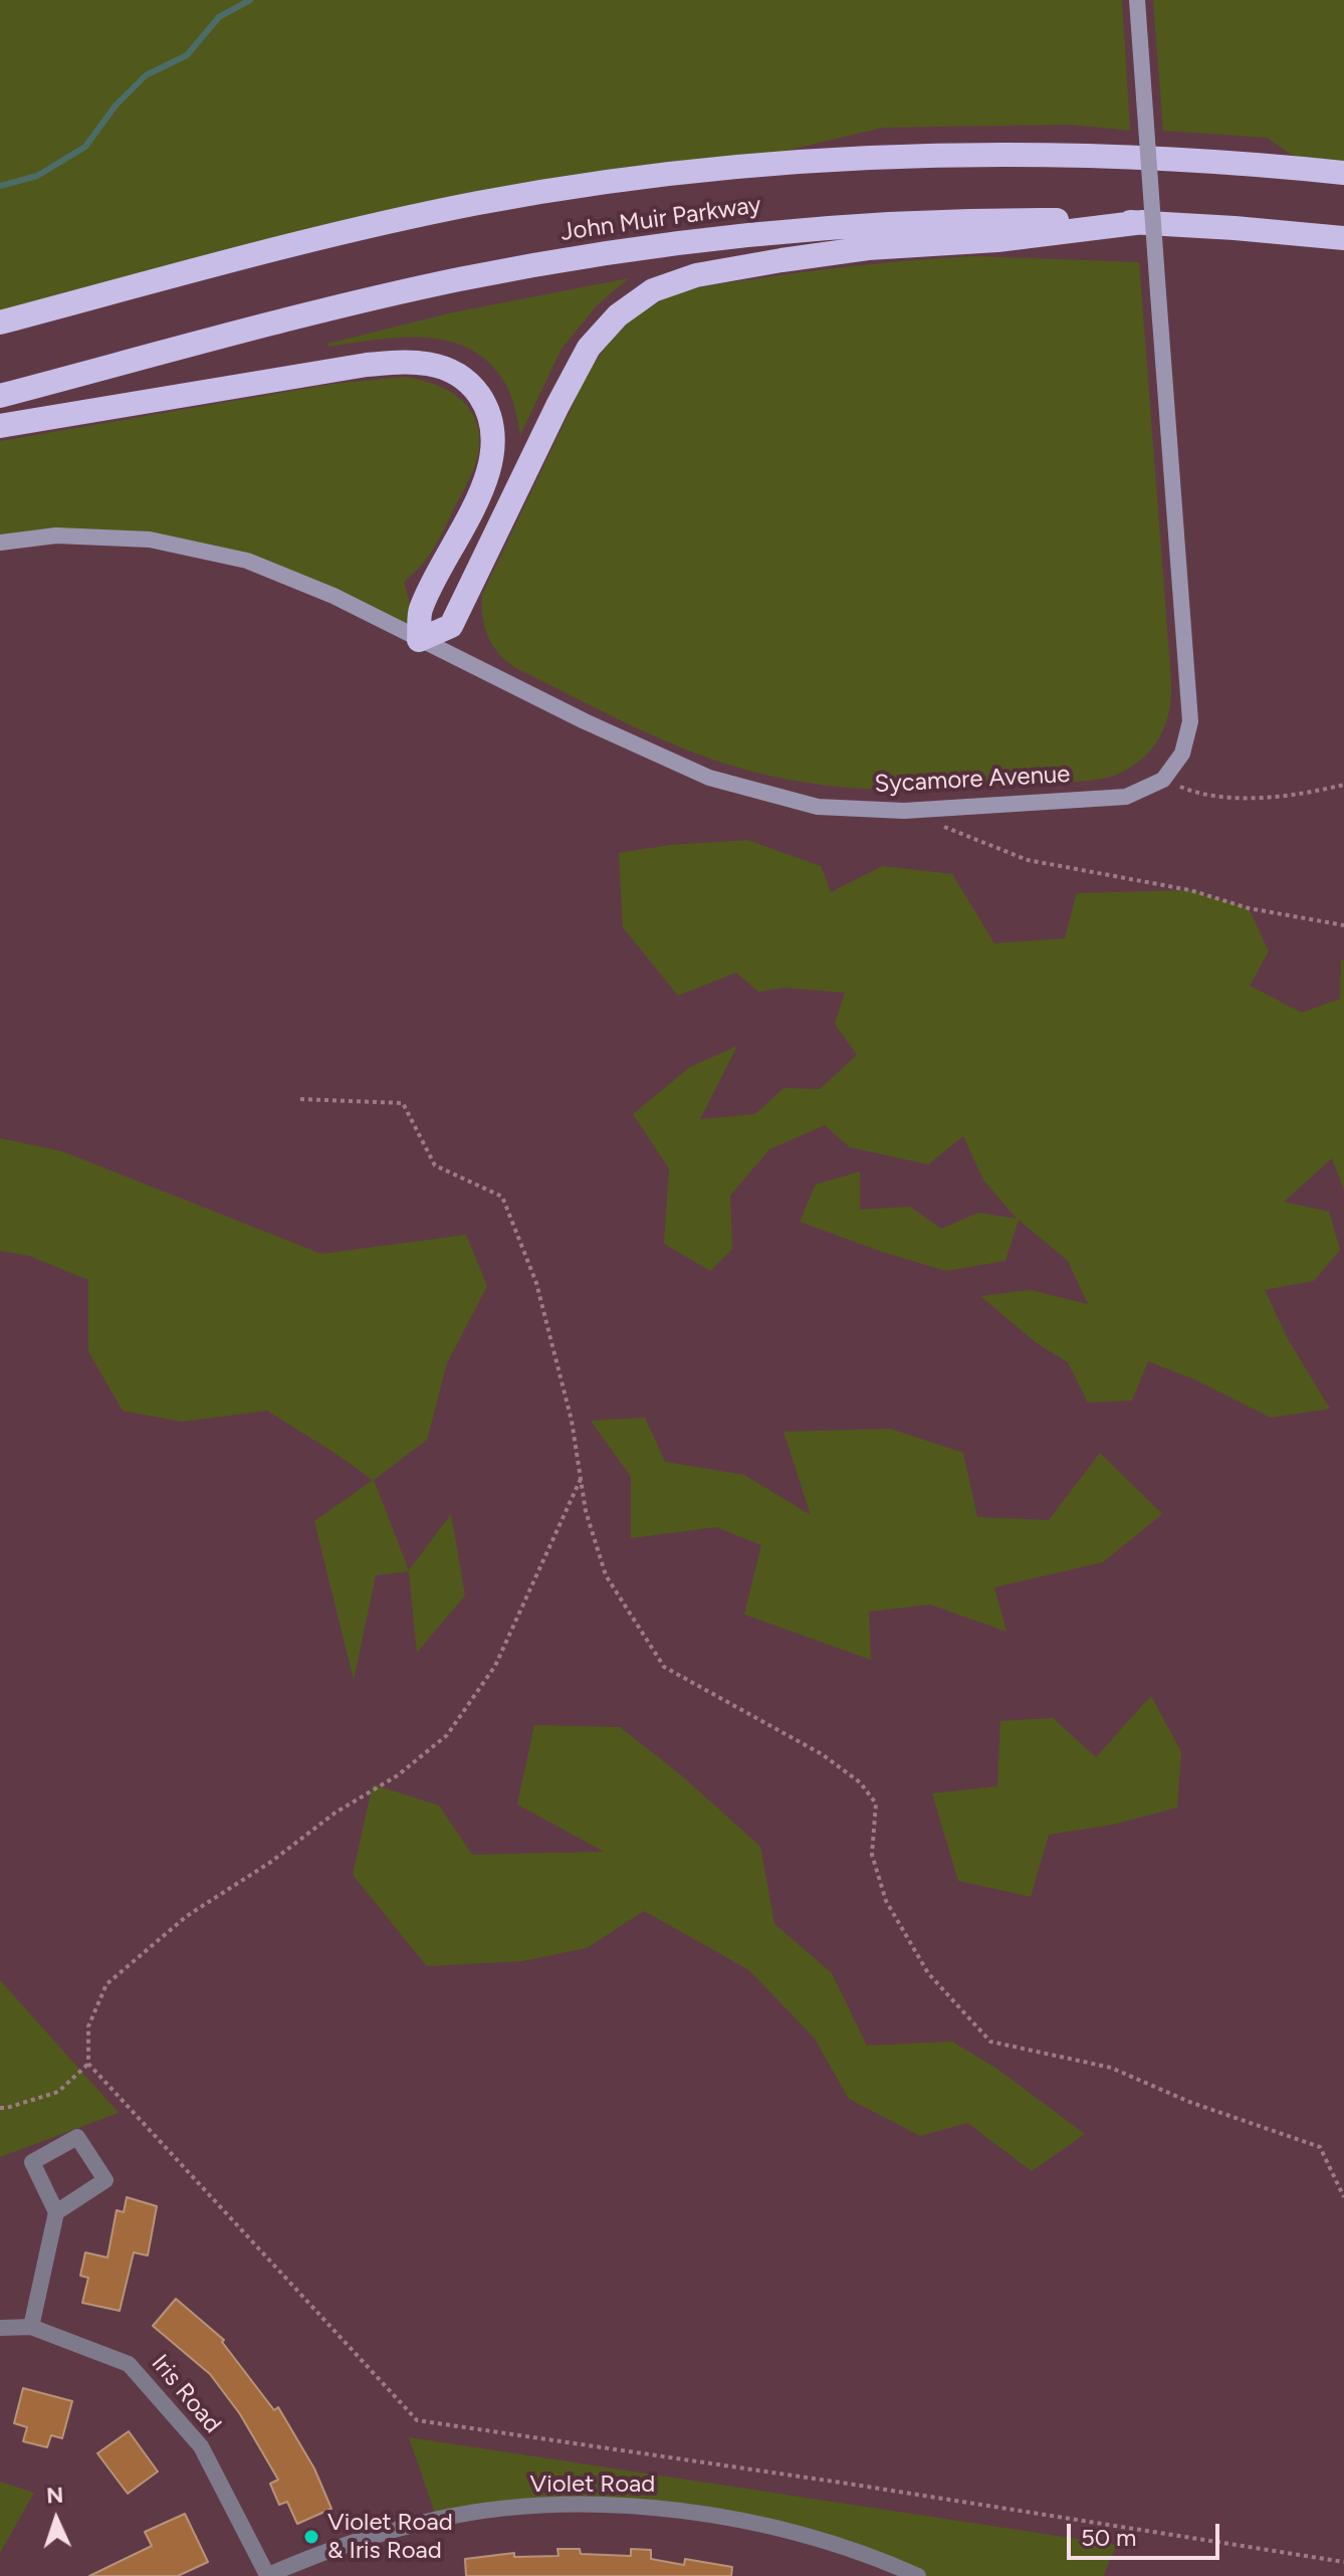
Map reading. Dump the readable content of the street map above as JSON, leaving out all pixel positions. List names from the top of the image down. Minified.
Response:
{"streets":{"highway":["John Muir Parkway"],"main road":["Sycamore Avenue"],"street":["Iris Road","Violet Road"]},"crossings":[["Iris Road","Violet Road"]],"places":["Violet Road & Iris Road"],"scale_bar":"50 m","north":"top"}
